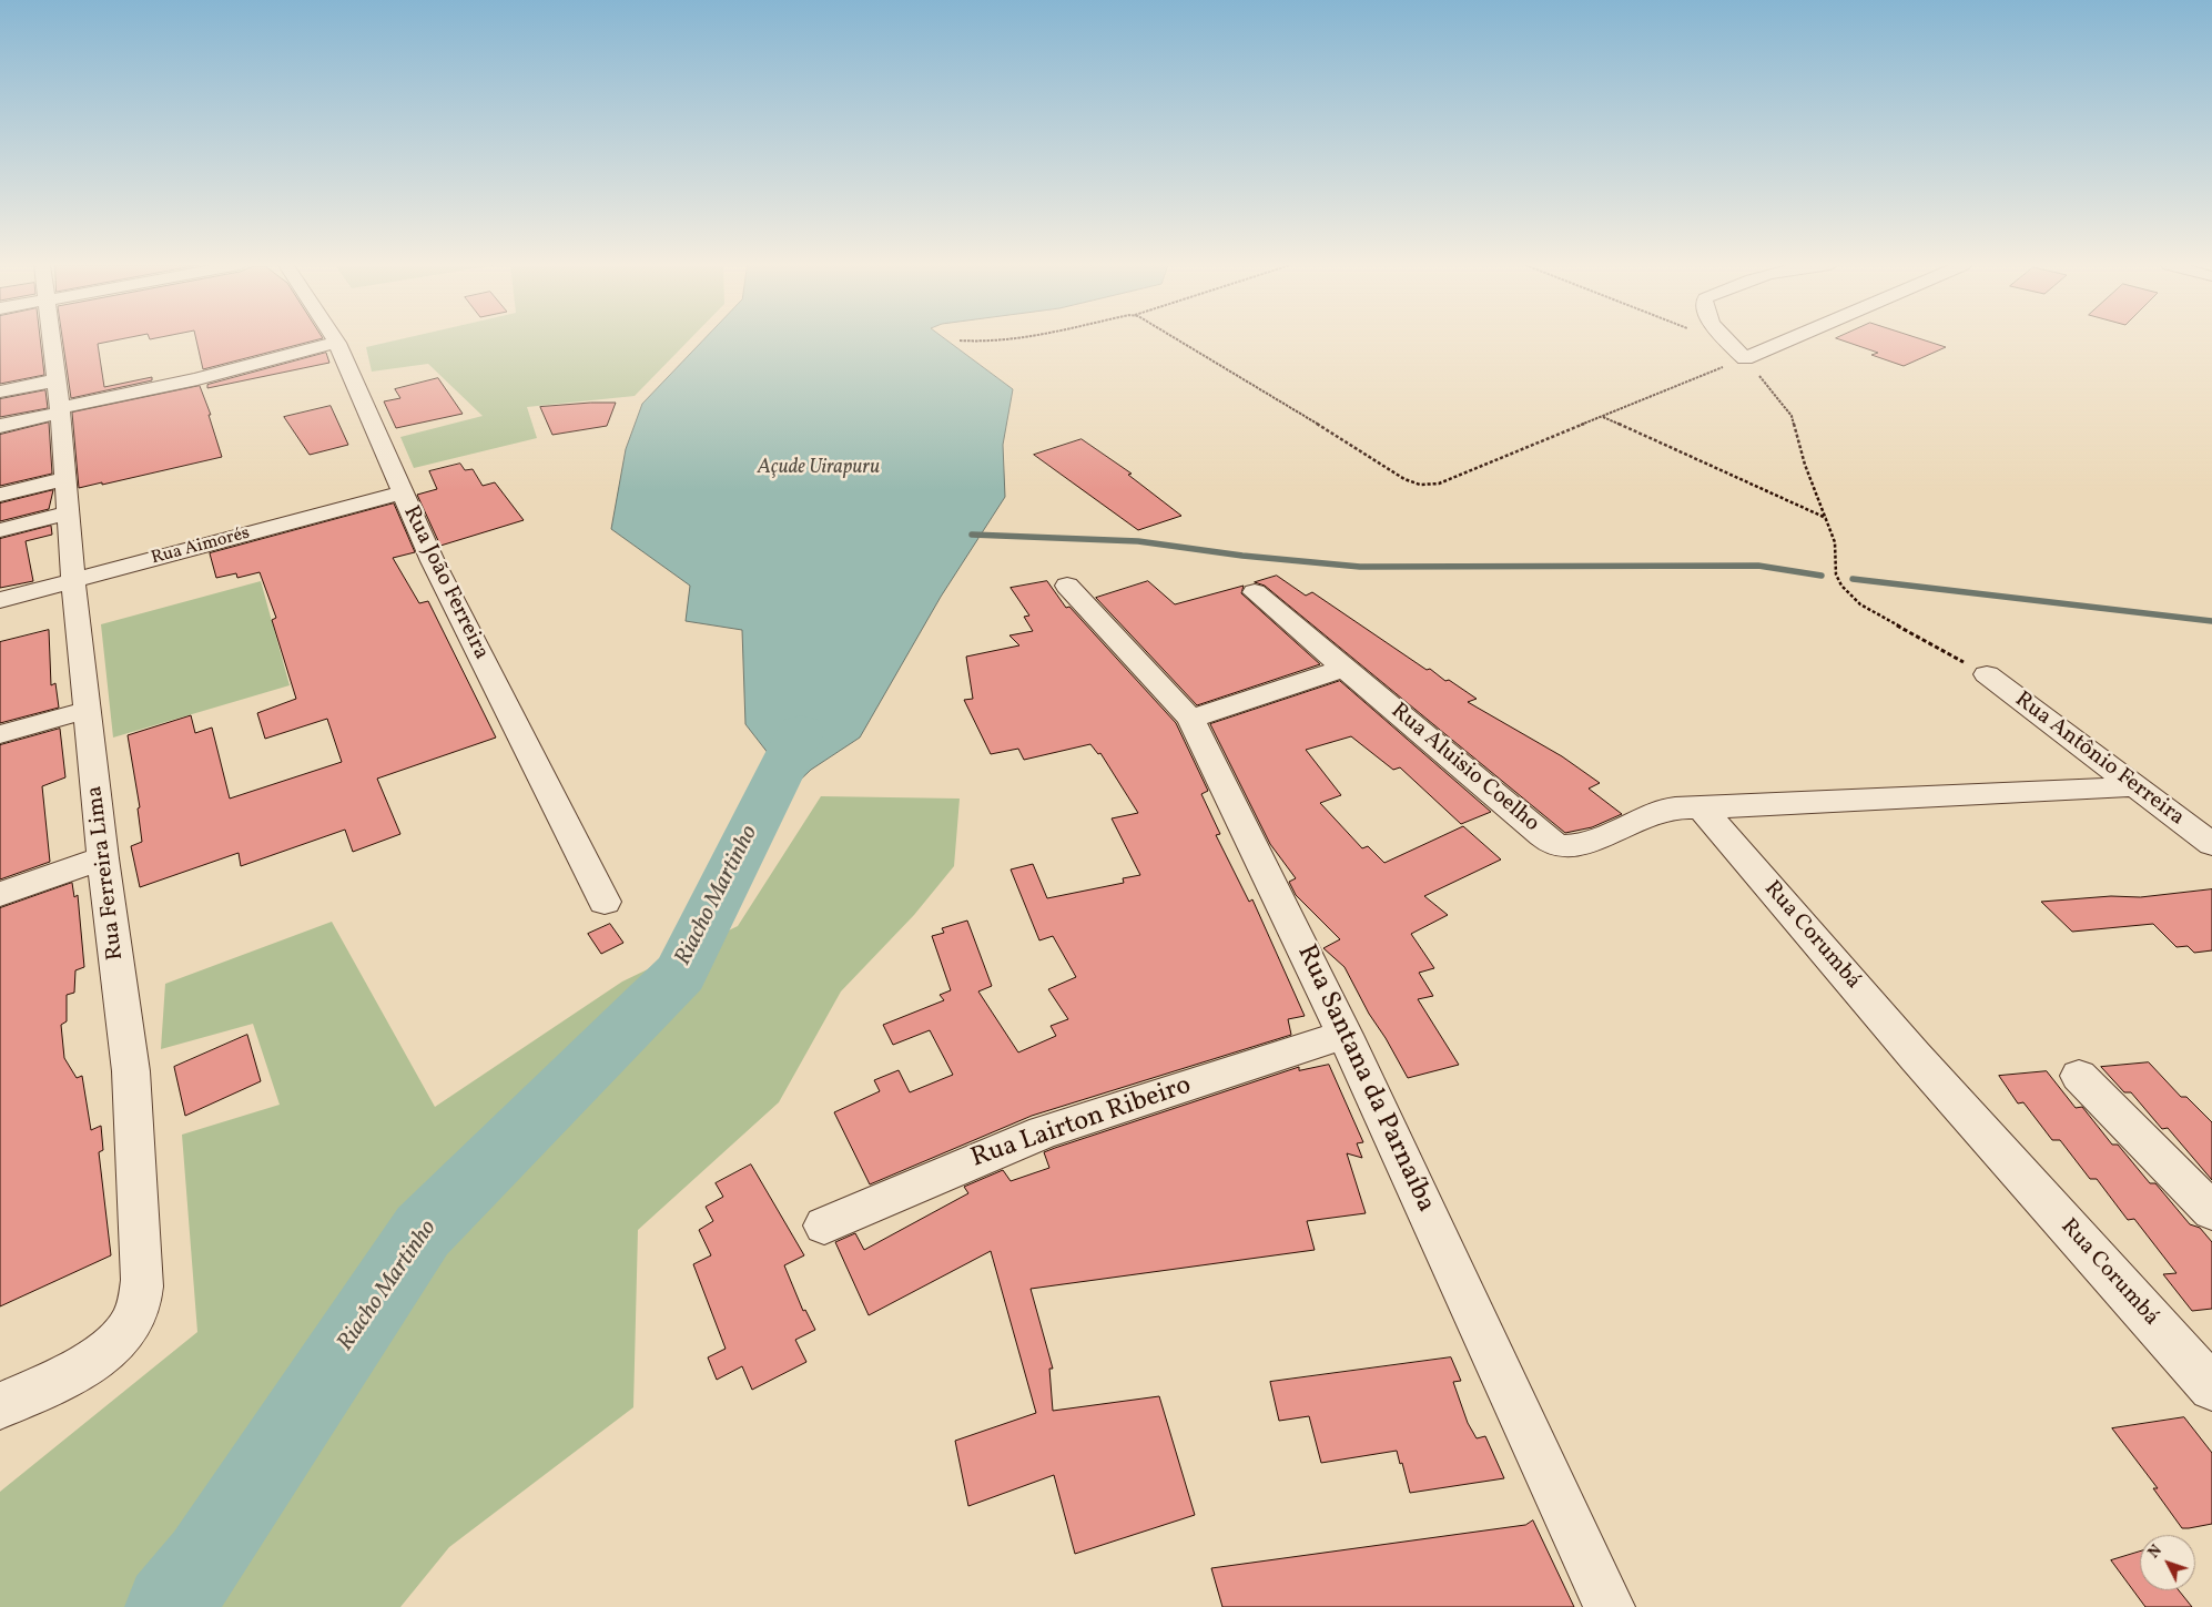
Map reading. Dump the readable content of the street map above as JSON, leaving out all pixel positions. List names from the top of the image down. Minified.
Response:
{"streets":{"street":["Rua Aimorés","Rua João Ferreira","Rua Antônio Ferreira","Rua Aluisio Coelho","Rua Ferreira Lima","Rua Corumbá","Rua Santana da Parnaíba","Rua Lairton Ribeiro"]},"crossings":[["Rua Aimorés","Rua João Ferreira"],["Rua Aimorés","Rua Ferreira Lima"],["Rua Aluisio Coelho","Rua Corumbá"],["Rua Santana da Parnaíba","Rua Lairton Ribeiro"]],"water":["Açude Uirapuru","Riacho Martinho"],"north":"top left"}
